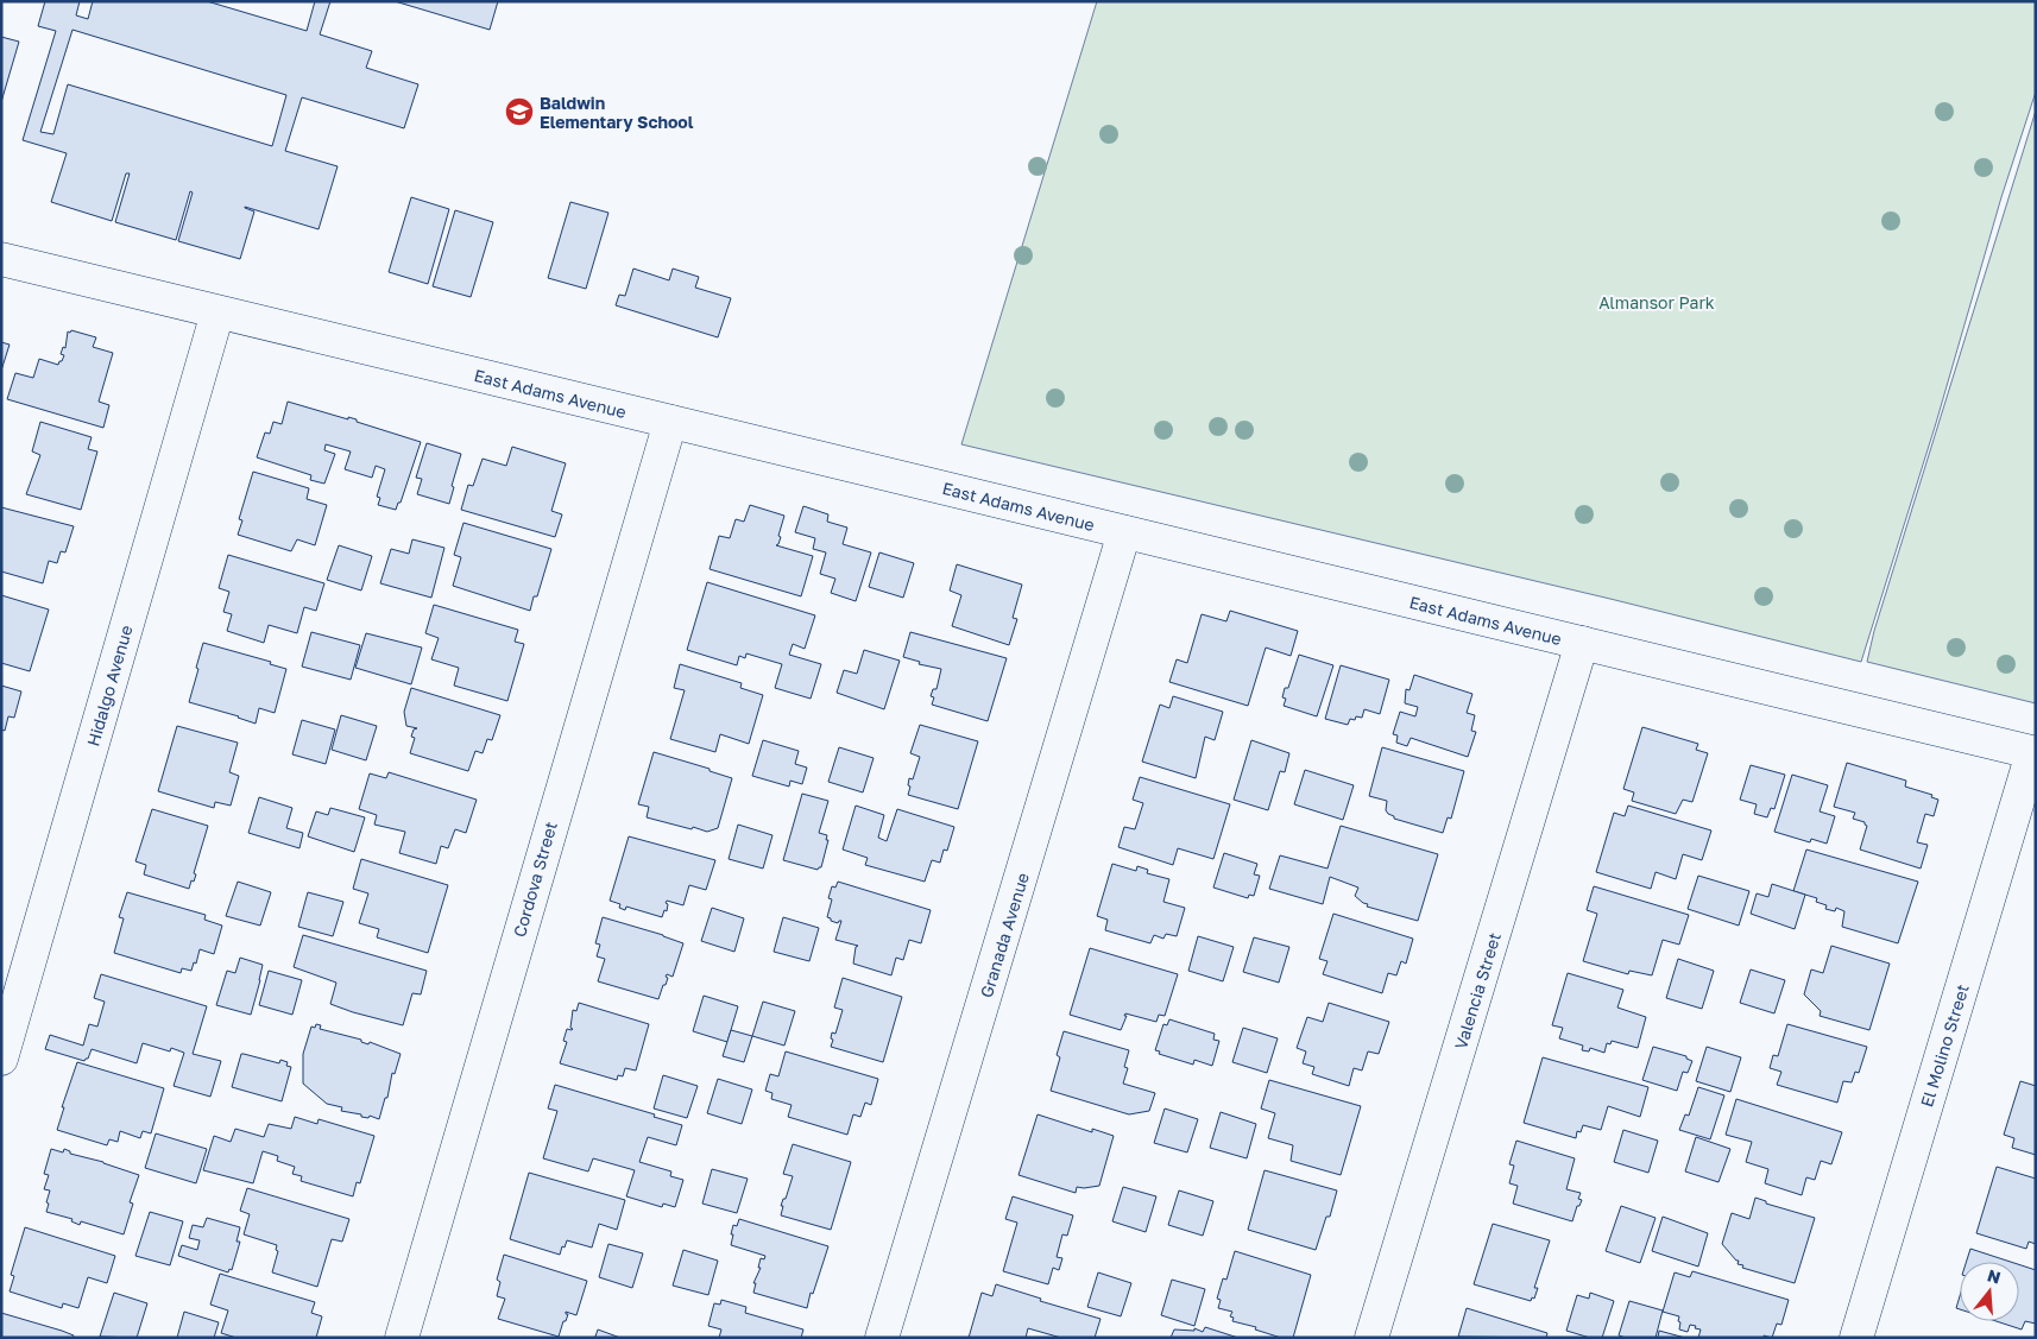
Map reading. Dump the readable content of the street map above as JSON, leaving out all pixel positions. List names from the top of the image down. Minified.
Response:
{"streets":{"street":["East Adams Avenue","Hidalgo Avenue","Cordova Street","Granada Avenue","Valencia Street","El Molino Street"]},"crossings":[["East Adams Avenue","Hidalgo Avenue"],["East Adams Avenue","Cordova Street"],["East Adams Avenue","Granada Avenue"],["East Adams Avenue","Valencia Street"],["East Adams Avenue","El Molino Street"]],"parks":["Almansor Park"],"places":{"school or university":["Baldwin Elementary School"]},"north":"top"}
